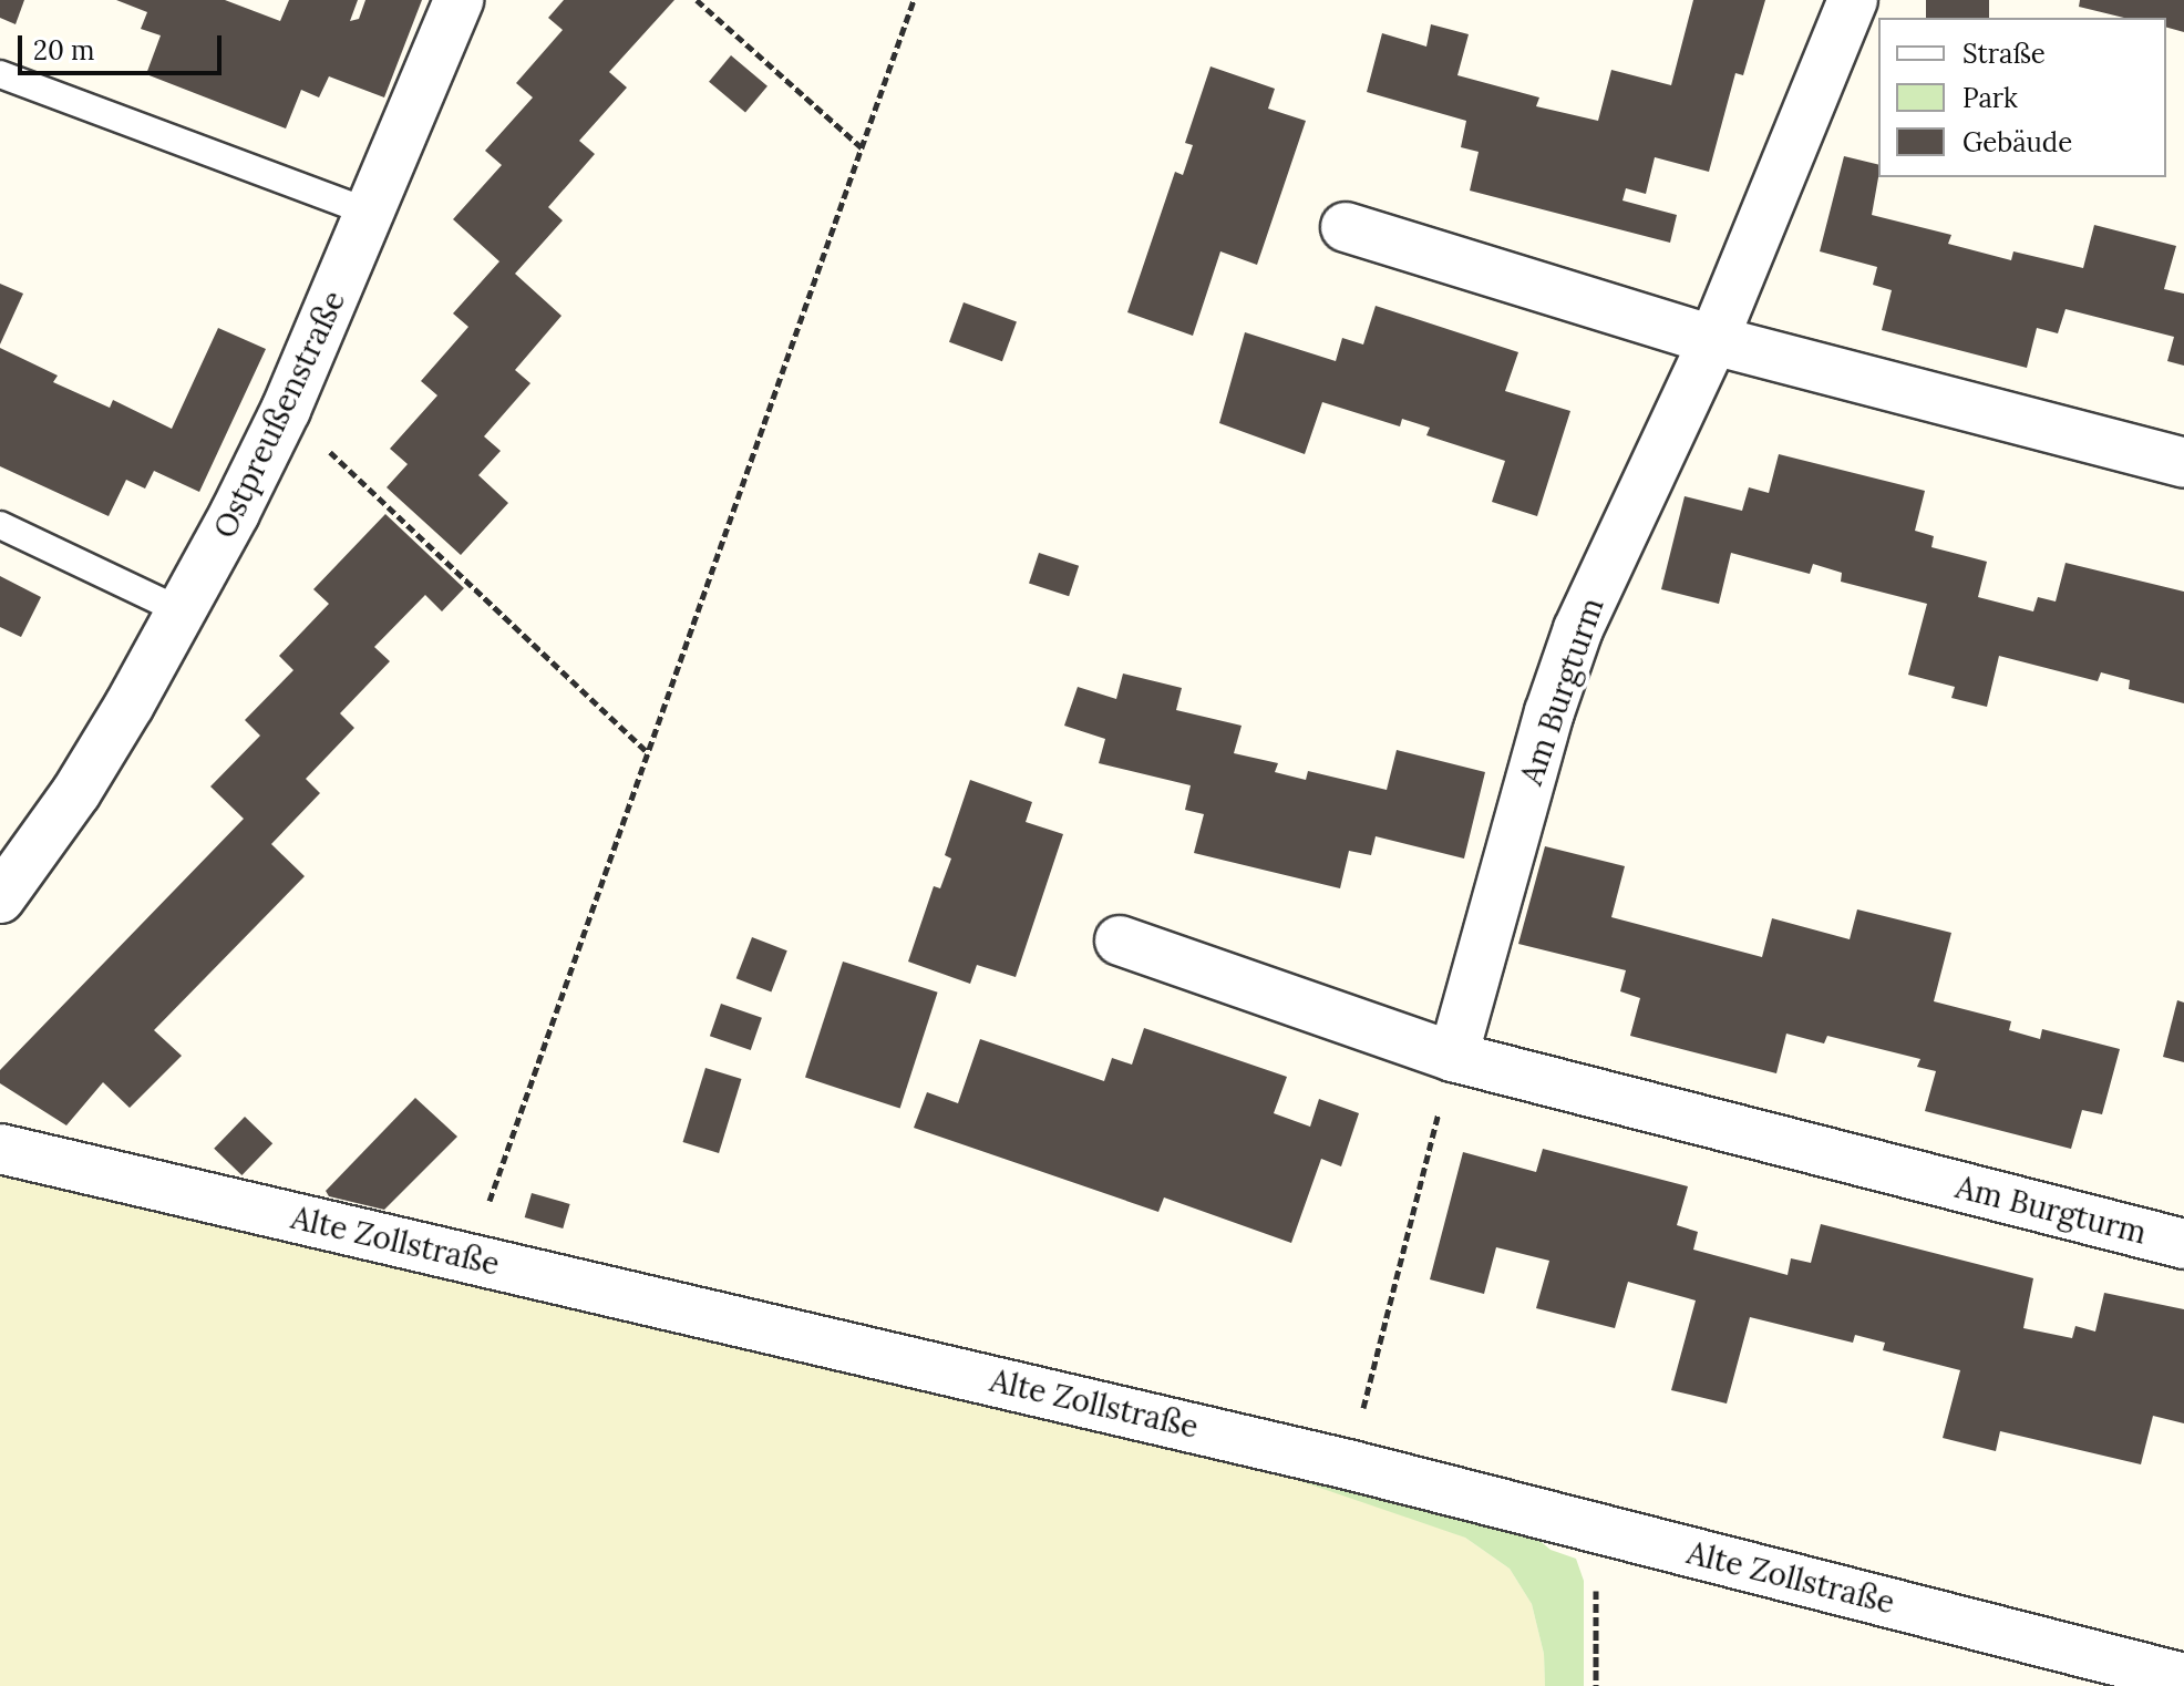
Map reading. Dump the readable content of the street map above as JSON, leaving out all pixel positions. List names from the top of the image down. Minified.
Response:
{"streets":{"street":["Ostpreußenstraße","Am Burgturm","Alte Zollstraße"]},"legend":["Straße","Park","Gebäude"],"scale_bar":"20 m"}
